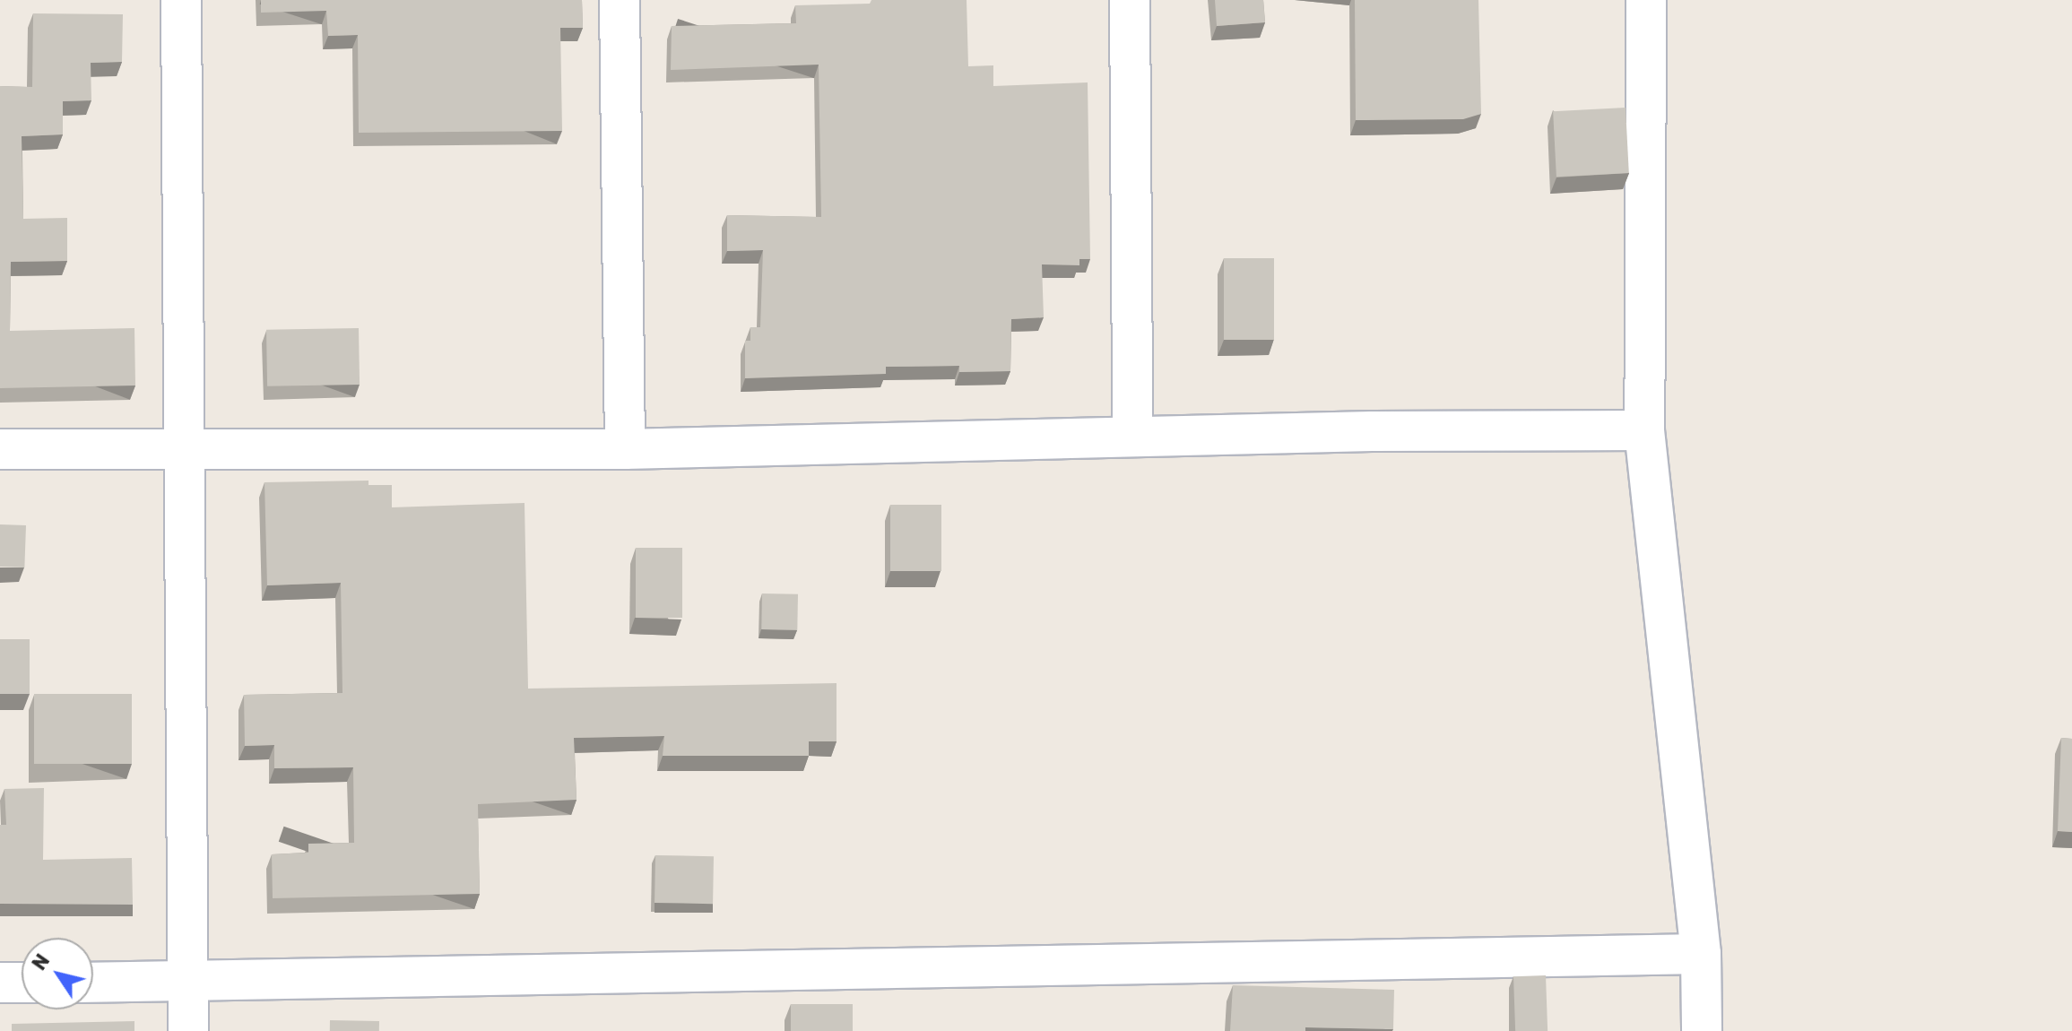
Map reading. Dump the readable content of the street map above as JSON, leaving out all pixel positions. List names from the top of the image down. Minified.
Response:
{"north":"top left"}
